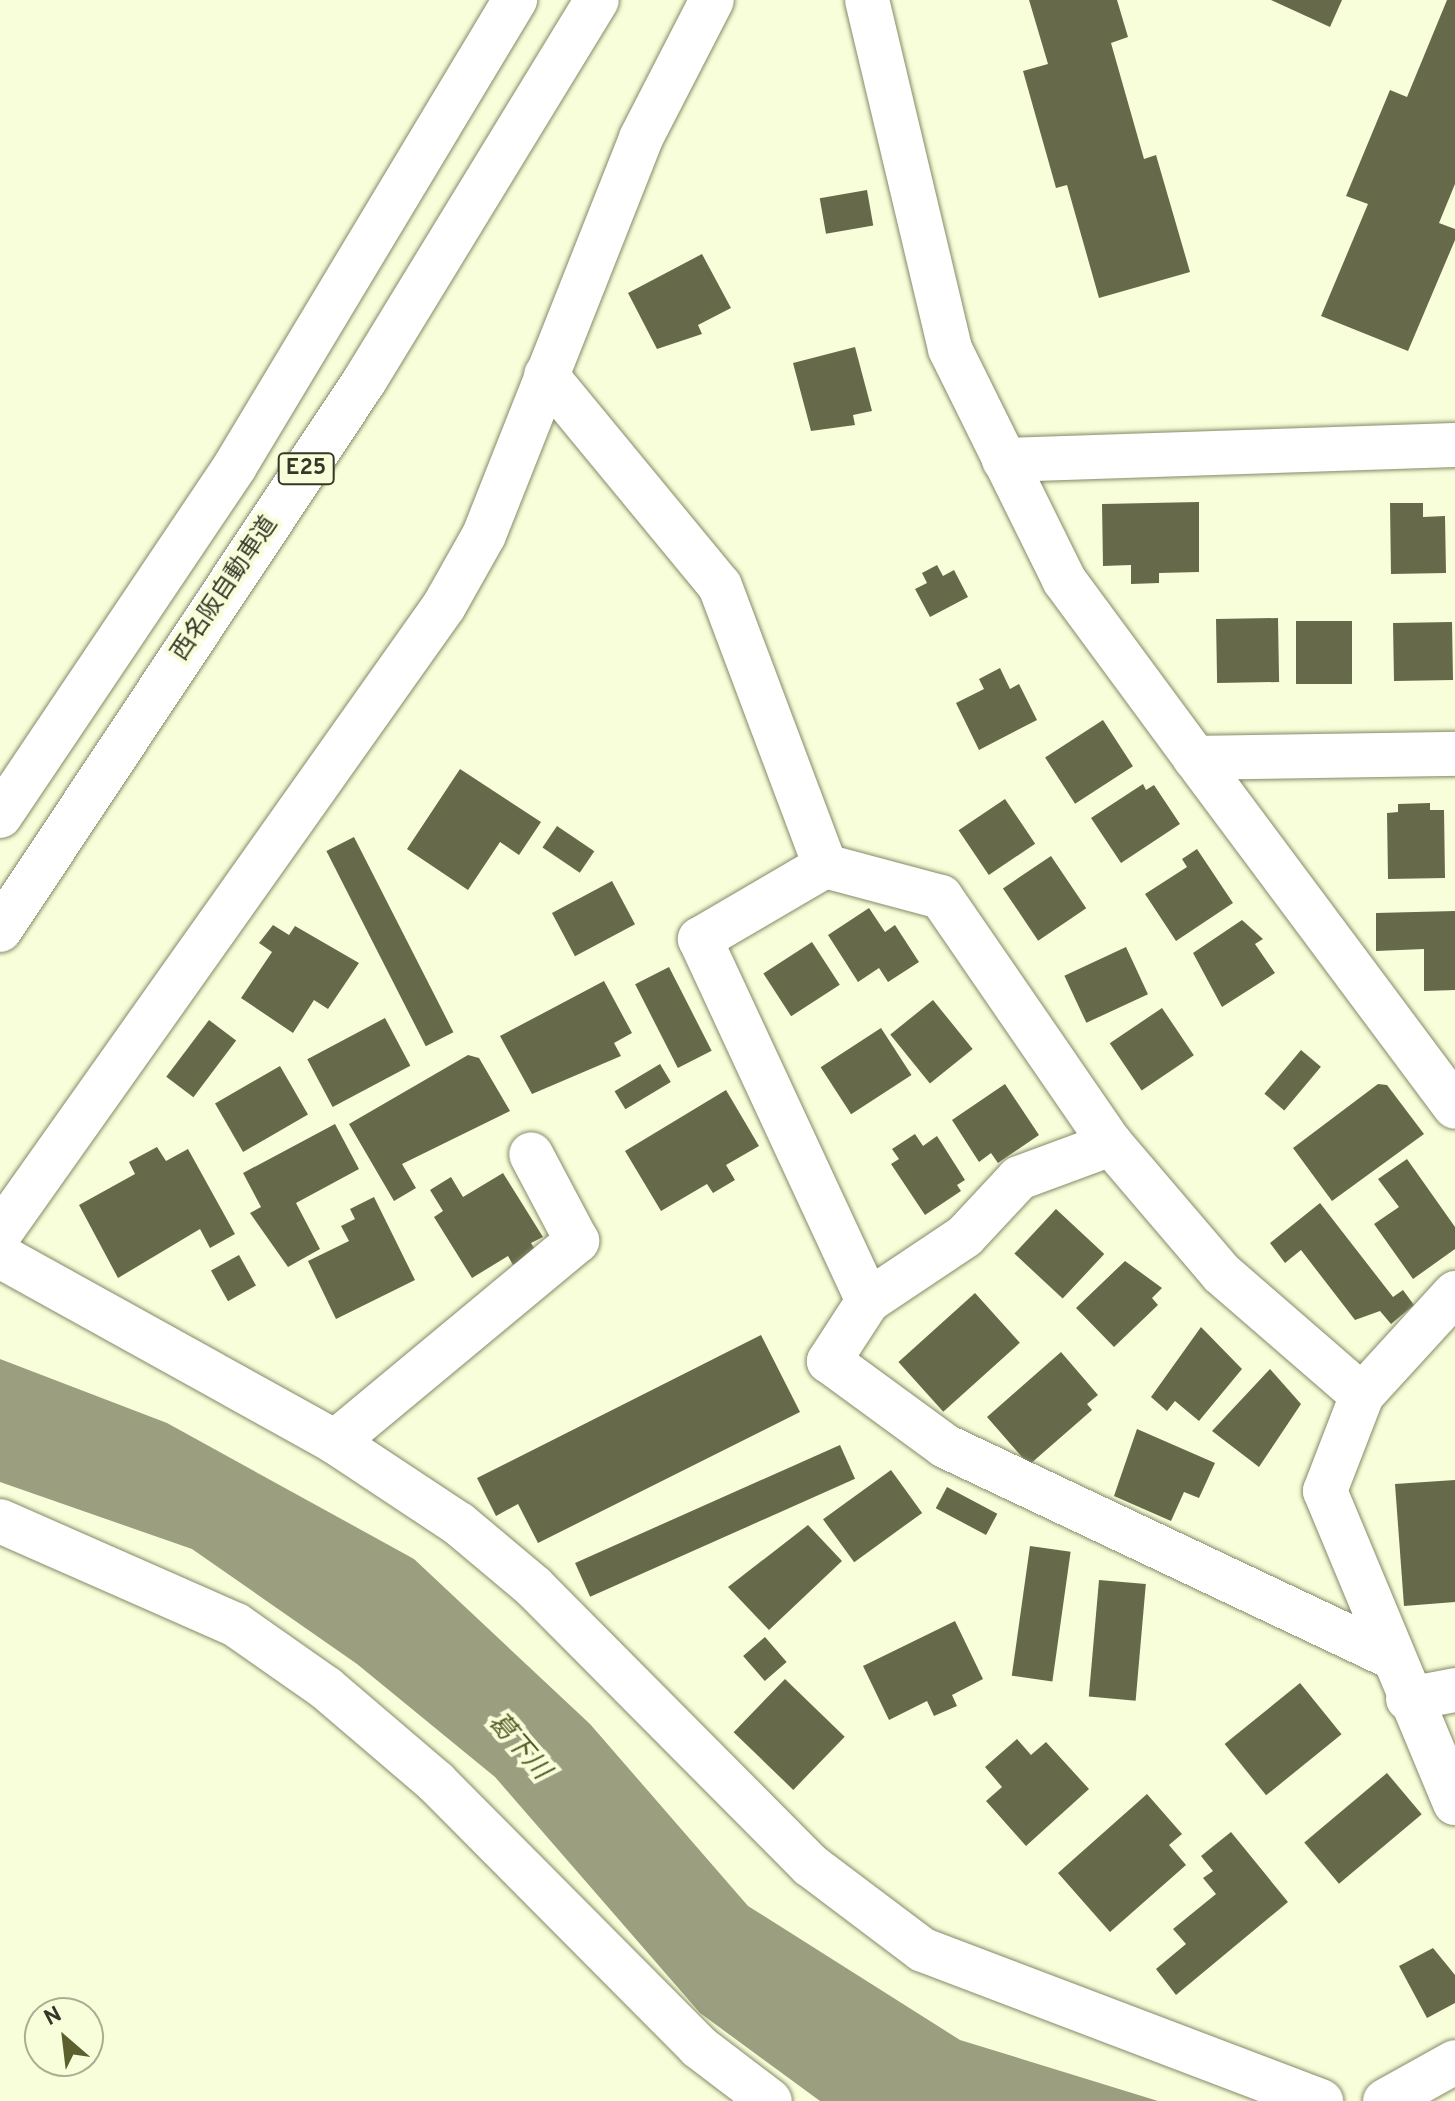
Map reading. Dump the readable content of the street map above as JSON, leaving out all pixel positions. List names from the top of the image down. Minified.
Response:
{"streets":{"main road":["E25","西名阪自動車道"]},"water":["葛下川"],"north":"top left"}
